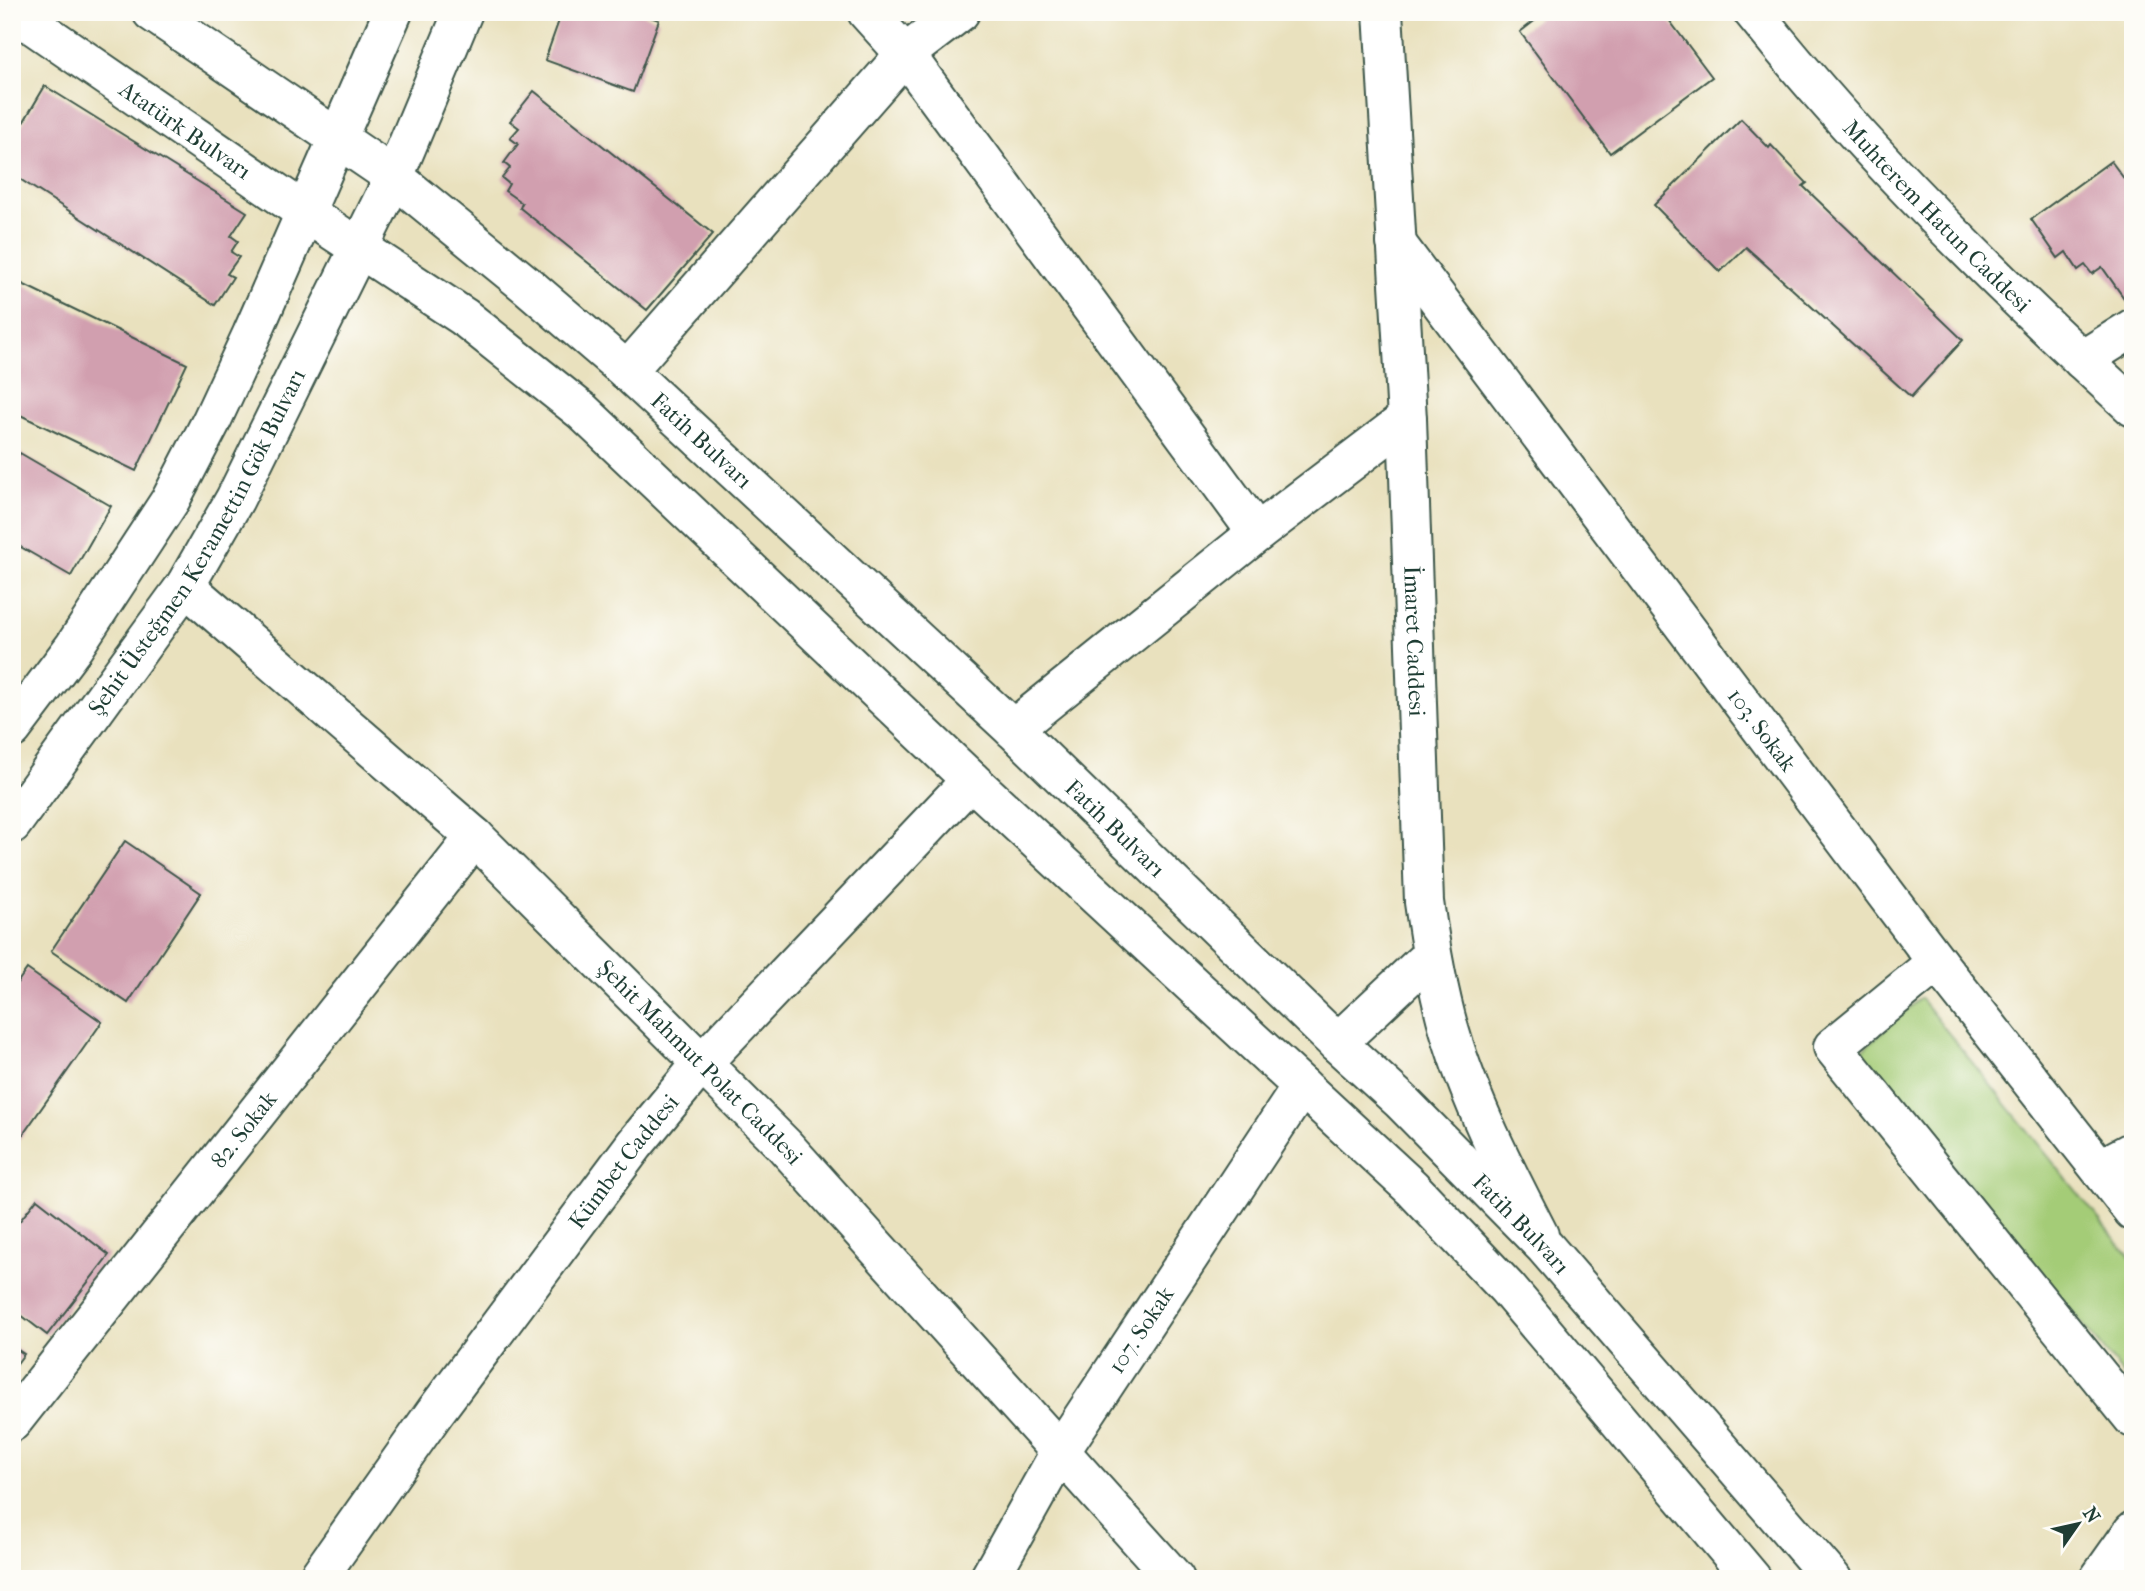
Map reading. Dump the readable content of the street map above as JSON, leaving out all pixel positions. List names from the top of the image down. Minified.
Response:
{"streets":{"street":["Atatürk Bulvarı","Muhterem Hatun Caddesi","Fatih Bulvarı","Şehit Üsteğmen Keramettin Gök Bulvarı","İmaret Caddesi","103. Sokak","Şehit Mahmut Polat Caddesi","82. Sokak","Kümbet Caddesi","107. Sokak"]},"crossings":[["Atatürk Bulvarı","Şehit Üsteğmen Keramettin Gök Bulvarı"],["Fatih Bulvarı","Şehit Üsteğmen Keramettin Gök Bulvarı"],["Fatih Bulvarı","İmaret Caddesi"],["Şehit Üsteğmen Keramettin Gök Bulvarı","Şehit Mahmut Polat Caddesi"],["İmaret Caddesi","103. Sokak"],["Şehit Mahmut Polat Caddesi","82. Sokak"],["Şehit Mahmut Polat Caddesi","Kümbet Caddesi"],["Şehit Mahmut Polat Caddesi","107. Sokak"]],"north":"top right"}
